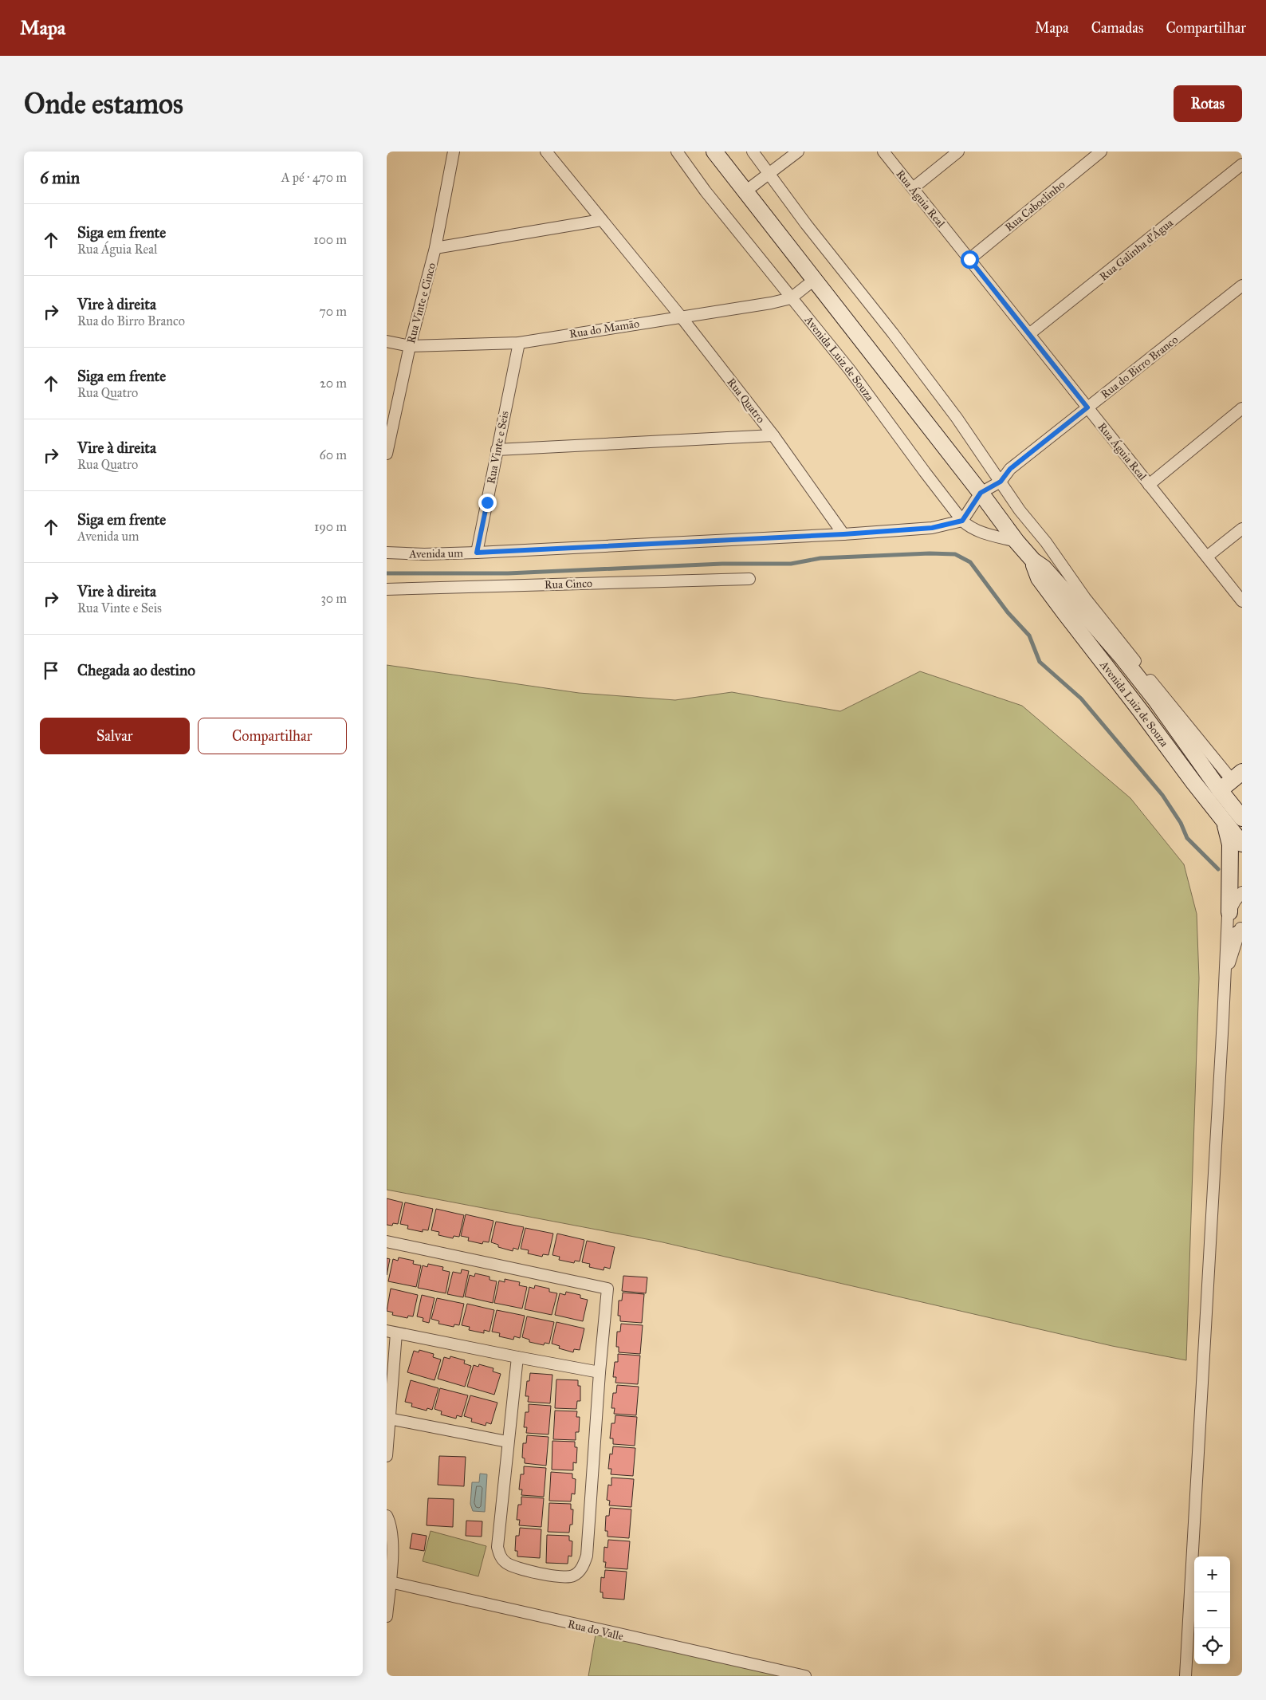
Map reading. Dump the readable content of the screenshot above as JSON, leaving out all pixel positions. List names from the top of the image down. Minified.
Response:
{"streets":{"main road":["Avenida Luiz de Souza"],"street":["Rua Águia Real","Rua Caboclinho","Rua Galinha d'Água","Rua Vinte e Cinco","Rua do Mamão","Rua do Birro Branco","Rua Quatro","Rua Vinte e Seis","Avenida um","Rua Cinco","Rua do Valle"]},"crossings":[["Rua Águia Real","Rua Caboclinho"],["Rua Águia Real","Rua Galinha d'Água"],["Rua Águia Real","Rua do Birro Branco"],["Rua Vinte e Cinco","Rua do Mamão"],["Rua do Mamão","Avenida Luiz de Souza"],["Rua do Mamão","Rua Quatro"],["Rua do Mamão","Rua Vinte e Seis"],["Avenida Luiz de Souza","Rua do Birro Branco"],["Rua Quatro","Avenida um"],["Rua Vinte e Seis","Avenida um"]],"page":{"header":"Mapa","nav":["Mapa","Camadas","Compartilhar"],"buttons":["Rotas",["Salvar","Compartilhar"]],"title":"Onde estamos","heading":["6 min","A pé · 470 m"],"list":[["Siga em frente","Rua Águia Real","100 m"],["Vire à direita","Rua do Birro Branco","70 m"],["Siga em frente","Rua Quatro","20 m"],["Vire à direita","Rua Quatro","60 m"],["Siga em frente","Avenida um","190 m"],["Vire à direita","Rua Vinte e Seis","30 m"],"Chegada ao destino"],"map_buttons":["+","−"]}}
